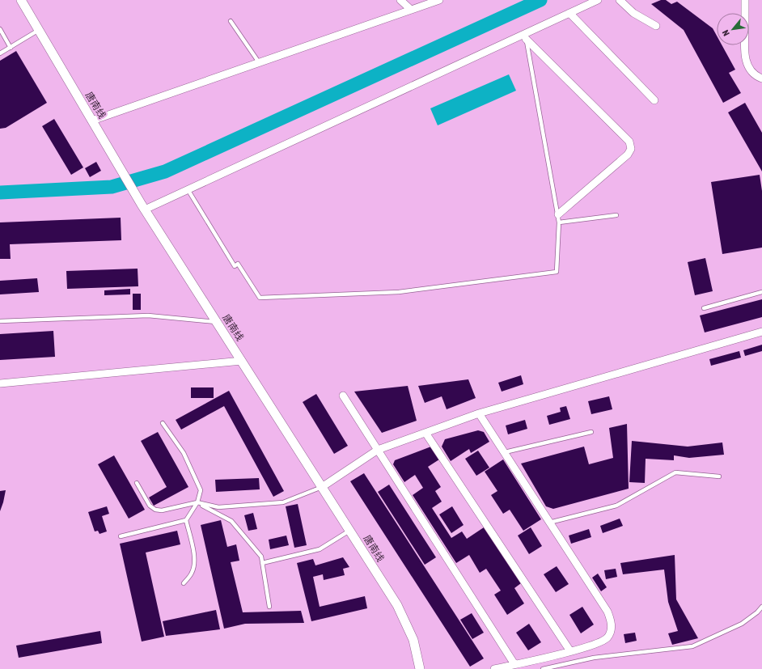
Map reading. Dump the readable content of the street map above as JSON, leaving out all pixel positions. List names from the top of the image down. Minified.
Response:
{"streets":{"street":["唐南线"]},"north":"bottom left"}
